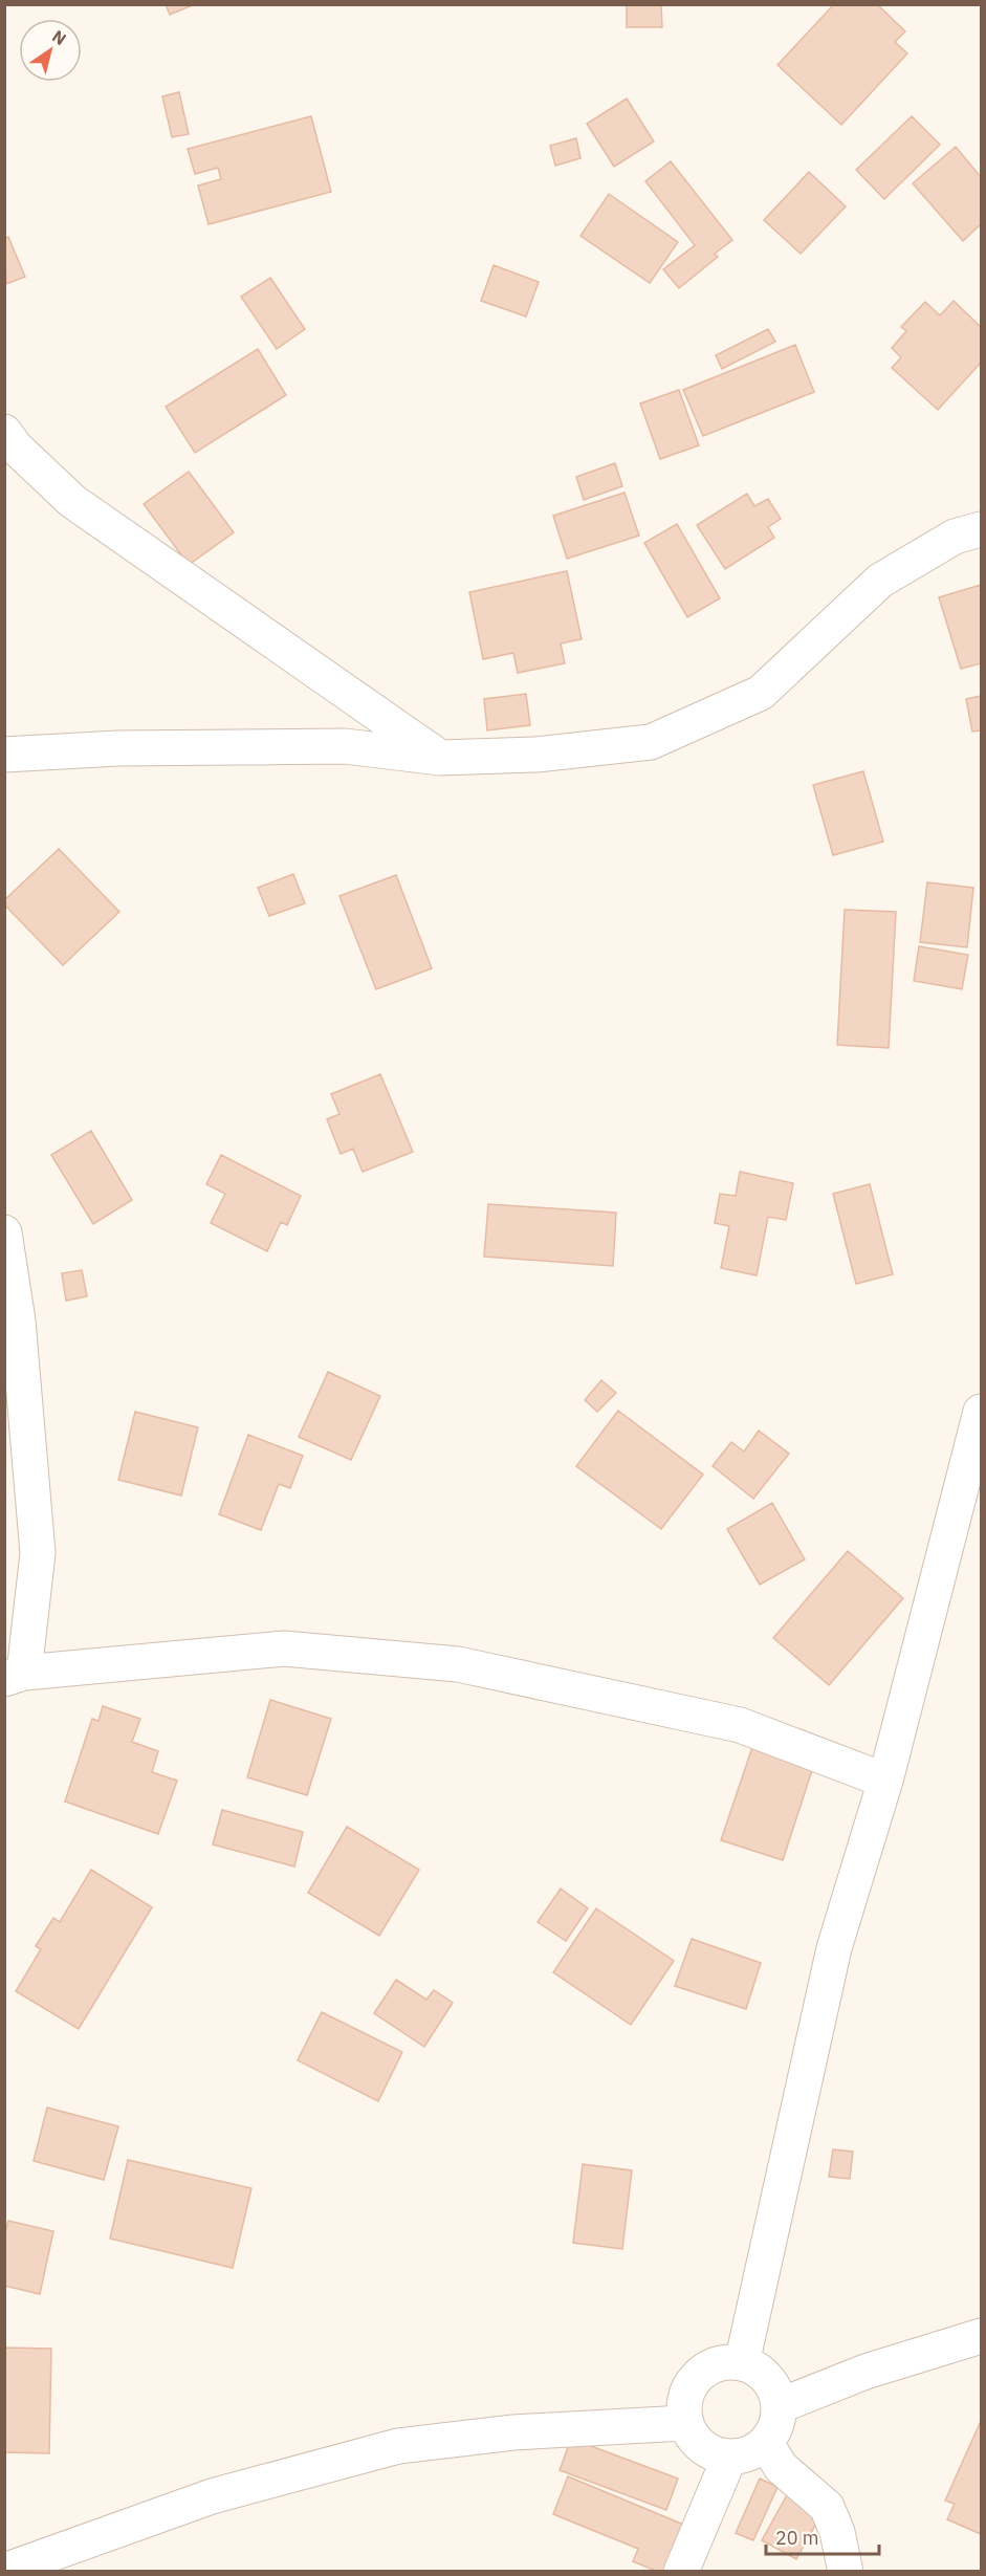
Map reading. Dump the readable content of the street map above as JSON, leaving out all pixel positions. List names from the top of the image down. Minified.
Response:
{"scale_bar":"20 m","north":"top right"}
